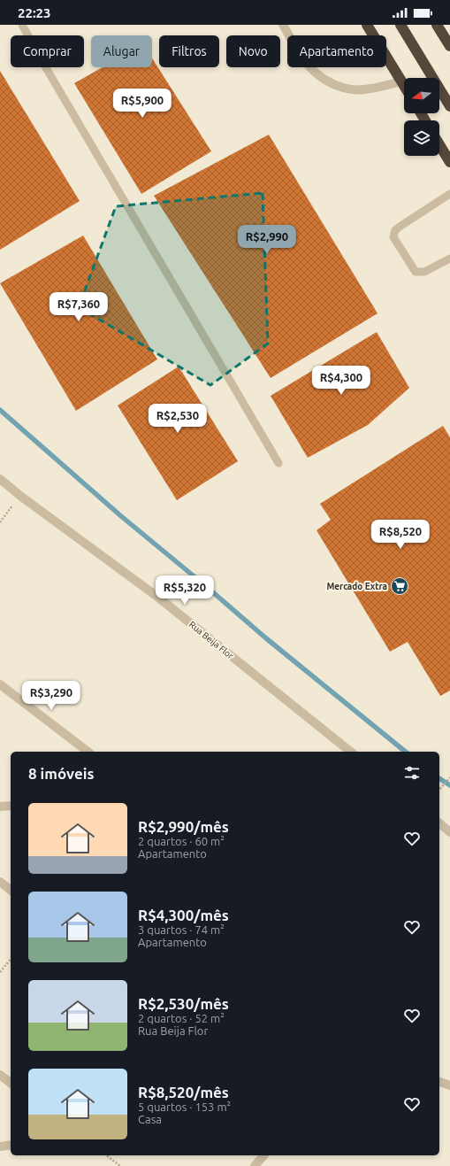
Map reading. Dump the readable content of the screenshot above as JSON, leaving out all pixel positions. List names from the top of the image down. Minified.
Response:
{"streets":{"street":["Rua Beija Flor"]},"places":{"supermarket":["Mercado Extra"]},"north":"left","page":{"status":"22:23","chip":["Comprar","Alugar","Filtros","Novo","Apartamento"],"price":["R$5,900","R$2,990","R$7,360","R$4,300","R$2,530","R$8,520","R$5,320","R$3,290"],"heading":"8 imóveis","list":[{"name":"R$2,990/mês","note":"2 quartos · 60 m² · Apartamento"},{"name":"R$4,300/mês","note":"3 quartos · 74 m² · Apartamento"},{"name":"R$2,530/mês","note":"2 quartos · 52 m² · Rua Beija Flor"},{"name":"R$8,520/mês","note":"5 quartos · 153 m² · Casa"}]}}
